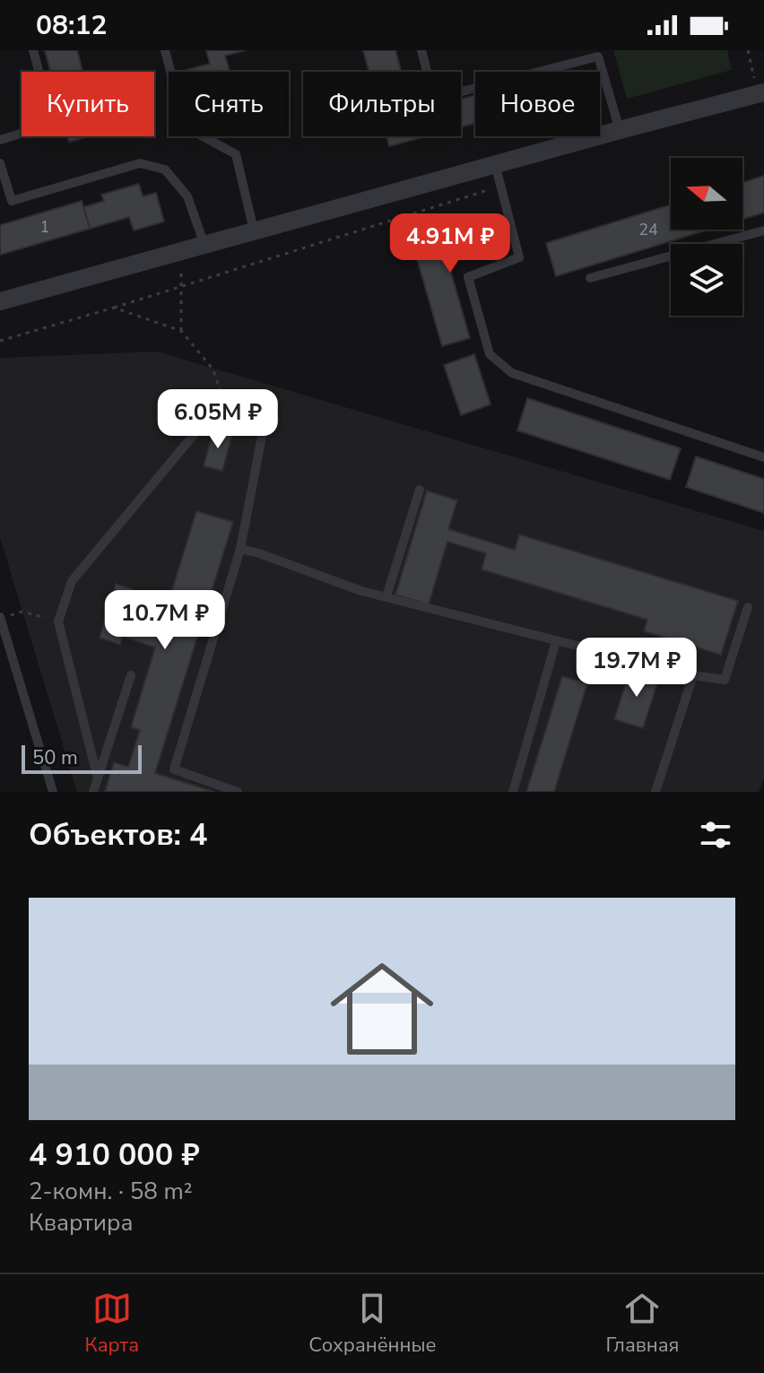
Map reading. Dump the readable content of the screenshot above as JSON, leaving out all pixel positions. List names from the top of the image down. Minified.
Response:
{"house_numbers":["1","24"],"scale_bar":"50 m","north":"left","page":{"status":"08:12","chip":["Купить","Снять","Фильтры","Новое"],"price":["4.91M ₽","6.05M ₽","10.7M ₽","19.7M ₽"],"scale":"50 m","heading":"Объектов: 4","list":[{"name":"4 910 000 ₽","note":"2-комн. · 58 m² · Квартира"}],"tabs":["Карта","Сохранённые","Главная"]}}
